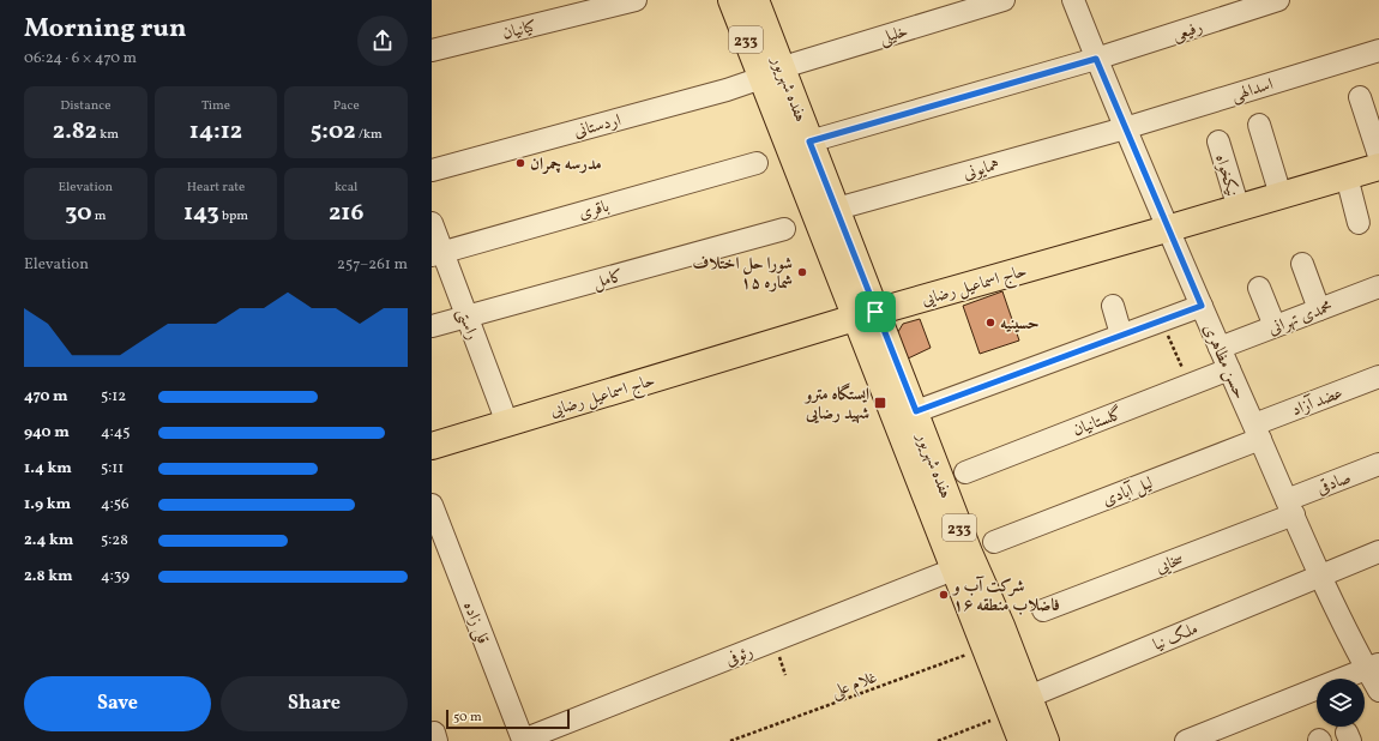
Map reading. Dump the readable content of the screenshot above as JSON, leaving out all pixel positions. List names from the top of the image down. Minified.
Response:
{"streets":{"main road":["233","هفده شهریور","حاج اسماعیل رضایی"],"street":["کیانیان","رفیعی","خلیلی","اسدالهی","اردستانی","همایونی","نیکخواه","باقری","کامل","محمدی تهرانی","راستی","حسن مظاهری","عضد آزاد","گلستانیان","صادقی","لیل آبادی","سخایی","قلی زاده","ملک نیا","رئوفی"],"path":["غلام علی"]},"crossings":[["رفیعی","هفده شهریور"],["رفیعی","حسن مظاهری"],["خلیلی","هفده شهریور"],["خلیلی","اردستانی"],["هفده شهریور","اردستانی"],["هفده شهریور","همایونی"],["هفده شهریور","حاج اسماعیل رضایی"],["هفده شهریور","ملک نیا"],["هفده شهریور","رئوفی"],["هفده شهریور","غلام علی"],["اسدالهی","همایونی"],["اسدالهی","حسن مظاهری"],["همایونی","حسن مظاهری"],["نیکخواه","حاج اسماعیل رضایی"],["باقری","راستی"],["کامل","راستی"],["حاج اسماعیل رضایی","راستی"],["حاج اسماعیل رضایی","حسن مظاهری"],["محمدی تهرانی","حسن مظاهری"],["حسن مظاهری","عضد آزاد"],["حسن مظاهری","گلستانیان"],["حسن مظاهری","صادقی"],["حسن مظاهری","لیل آبادی"],["حسن مظاهری","سخایی"],["حسن مظاهری","ملک نیا"],["عضد آزاد","لیل آبادی"],["صادقی","سخایی"],["قلی زاده","رئوفی"]],"places":{"other":["مدرسه چمران","شورا حل اختلاف شماره ۱۵","حسینیه","شرکت آب و فاضلاب منطقه ۱۶"],"transit":["ایستگاه مترو شهید رضایی"]},"scale_bar":"50 m","page":{"heading":["Morning run","06:24 · 6 × 470 m"],"stats":[["Distance","2.82 km"],["Time","14:12"],["Pace","5:02 /km"],["Elevation","30 m"],["Heart rate","143 bpm"],["kcal","216"]],"chart":["Elevation","257–261 m"],"list":[{"name":"470 m","note":"5:12"},{"name":"940 m","note":"4:45"},{"name":"1.4 km","note":"5:11"},{"name":"1.9 km","note":"4:56"},{"name":"2.4 km","note":"5:28"},{"name":"2.8 km","note":"4:39"}],"buttons":["Save","Share"],"scale":"50 m"}}
